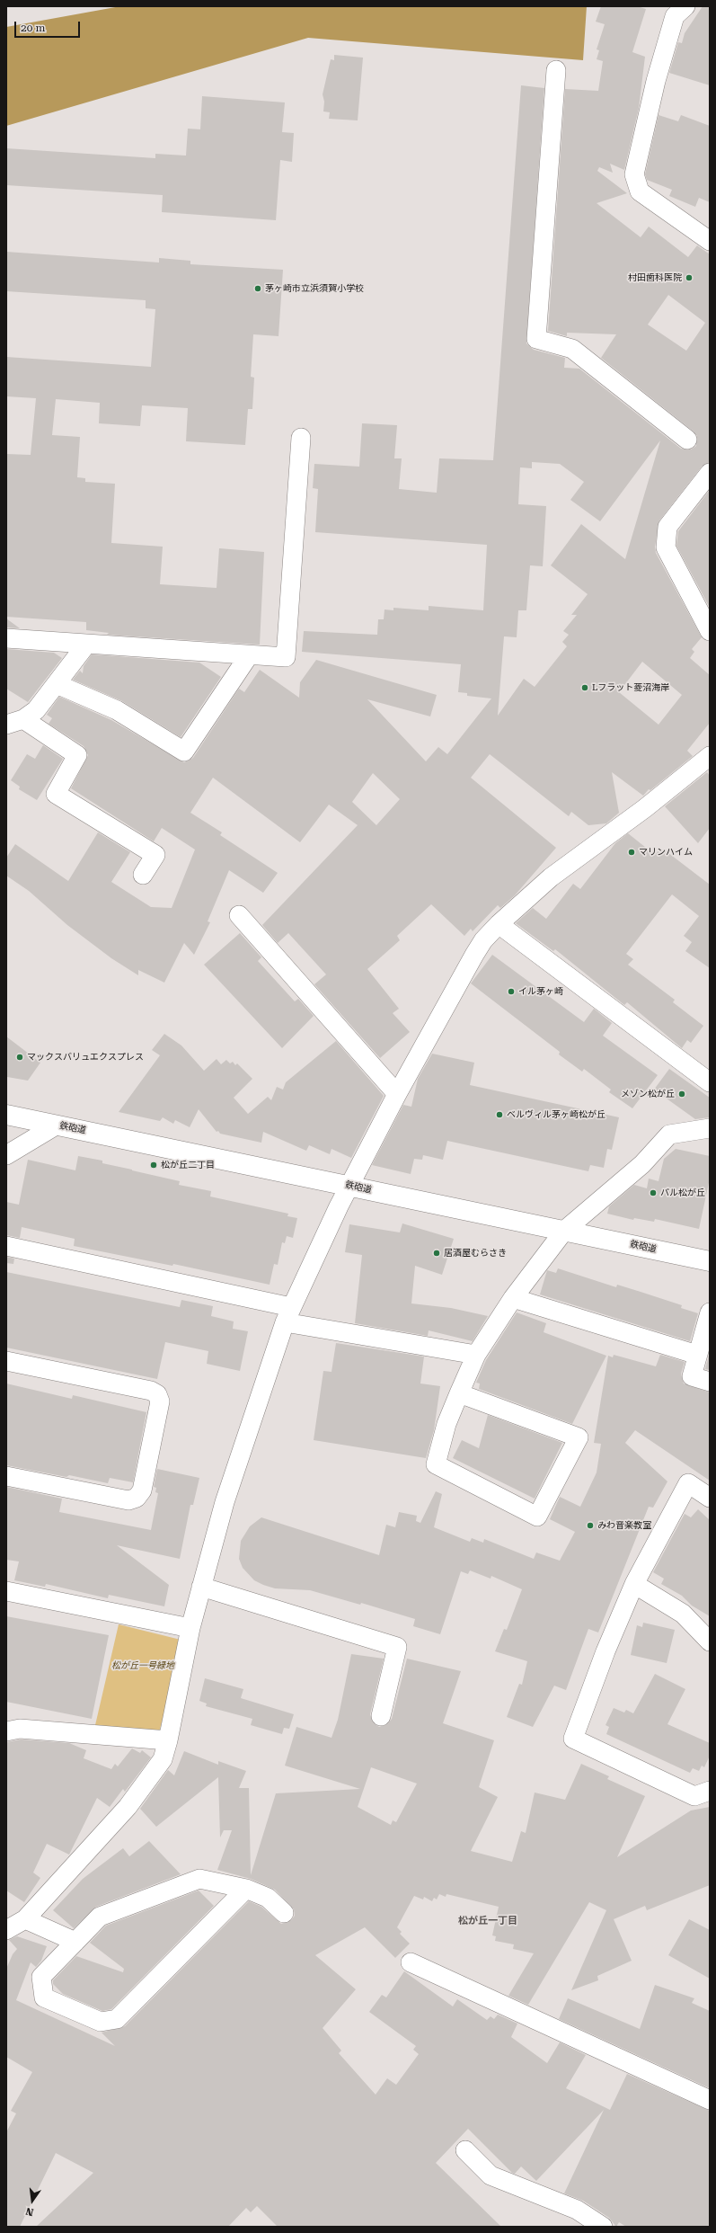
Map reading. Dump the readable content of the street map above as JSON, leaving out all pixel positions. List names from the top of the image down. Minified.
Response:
{"streets":{"street":["鉄砲道"]},"districts":["松が丘一丁目"],"parks":["松が丘一号緑地"],"places":["村田歯科医院","茅ヶ崎市立浜須賀小学校","Lフラット菱沼海岸","マリンハイム","イル茅ヶ崎","マックスバリュエクスプレス","メゾン松が丘","ベルヴィル茅ヶ崎松が丘","松が丘二丁目","パル松が丘","居酒屋むらさき","みわ音楽教室"],"scale_bar":"20 m","north":"bottom"}
